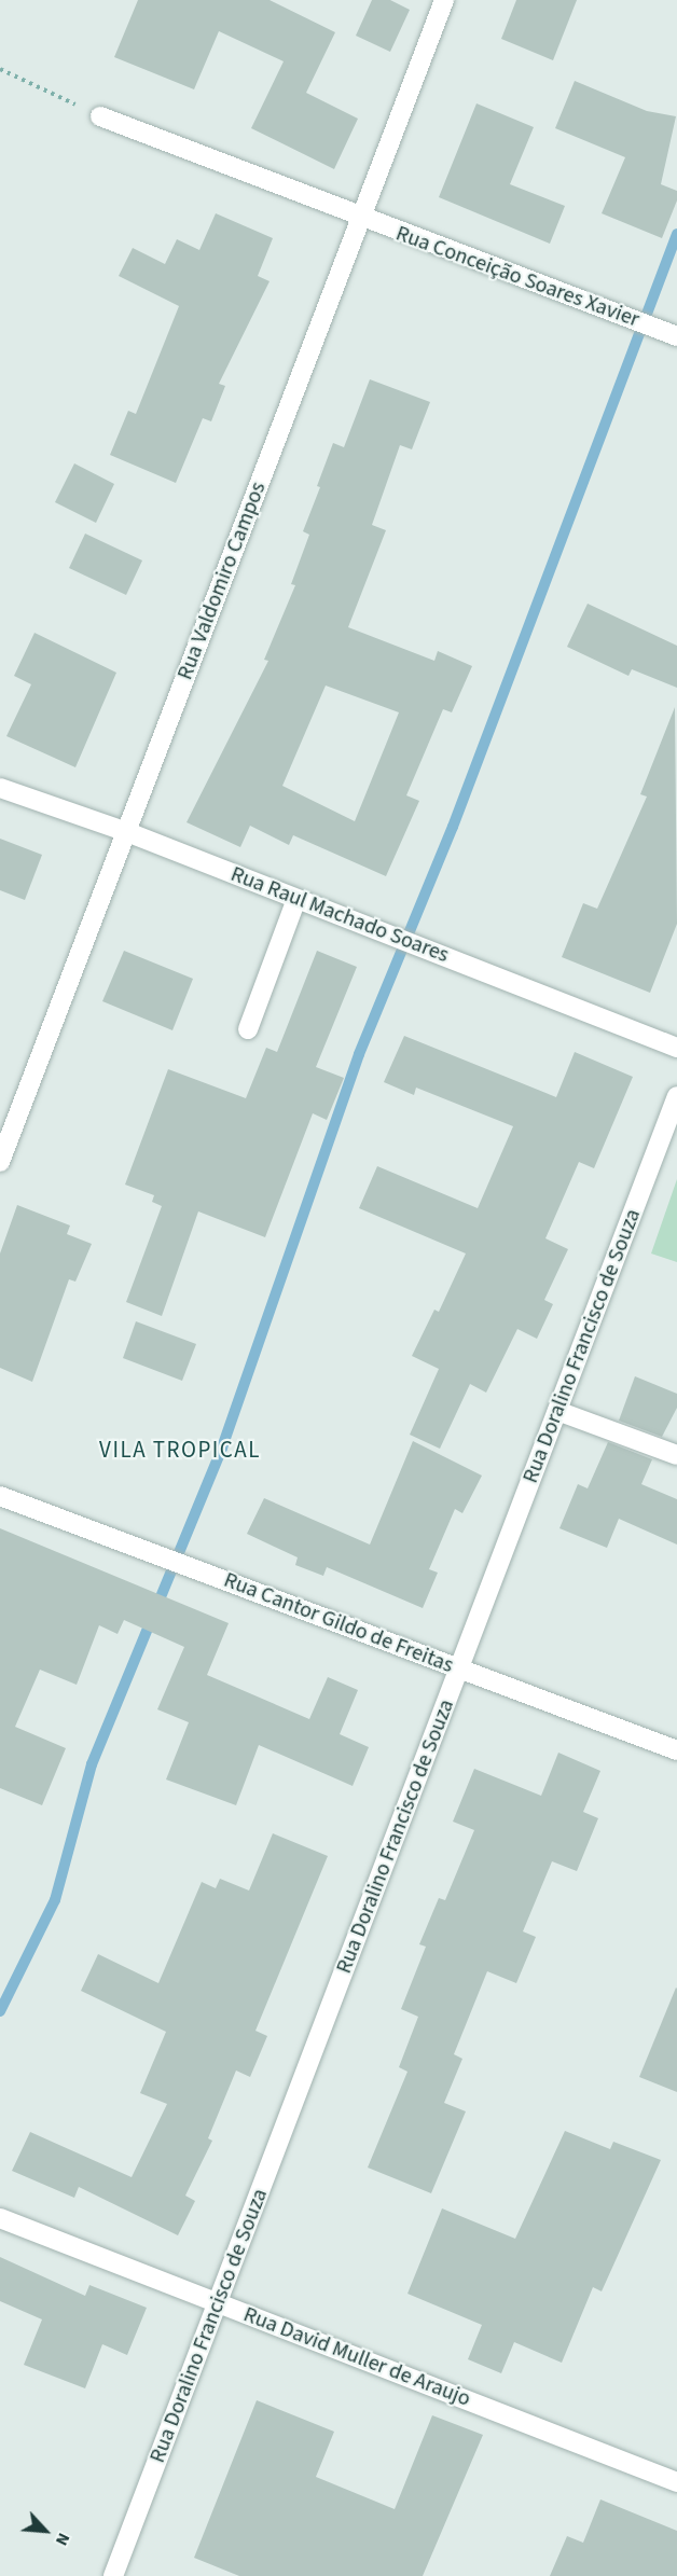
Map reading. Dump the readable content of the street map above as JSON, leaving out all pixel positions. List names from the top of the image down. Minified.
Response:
{"streets":{"street":["Rua Conceição Soares Xavier","Rua Valdomiro Campos","Rua Raul Machado Soares","Rua Doralino Francisco de Souza","Rua Cantor Gildo de Freitas","Rua David Muller de Araujo"]},"crossings":[["Rua Conceição Soares Xavier","Rua Valdomiro Campos"],["Rua Valdomiro Campos","Rua Raul Machado Soares"],["Rua Doralino Francisco de Souza","Rua Cantor Gildo de Freitas"],["Rua Doralino Francisco de Souza","Rua David Muller de Araujo"]],"districts":["VILA TROPICAL"],"north":"bottom right"}
